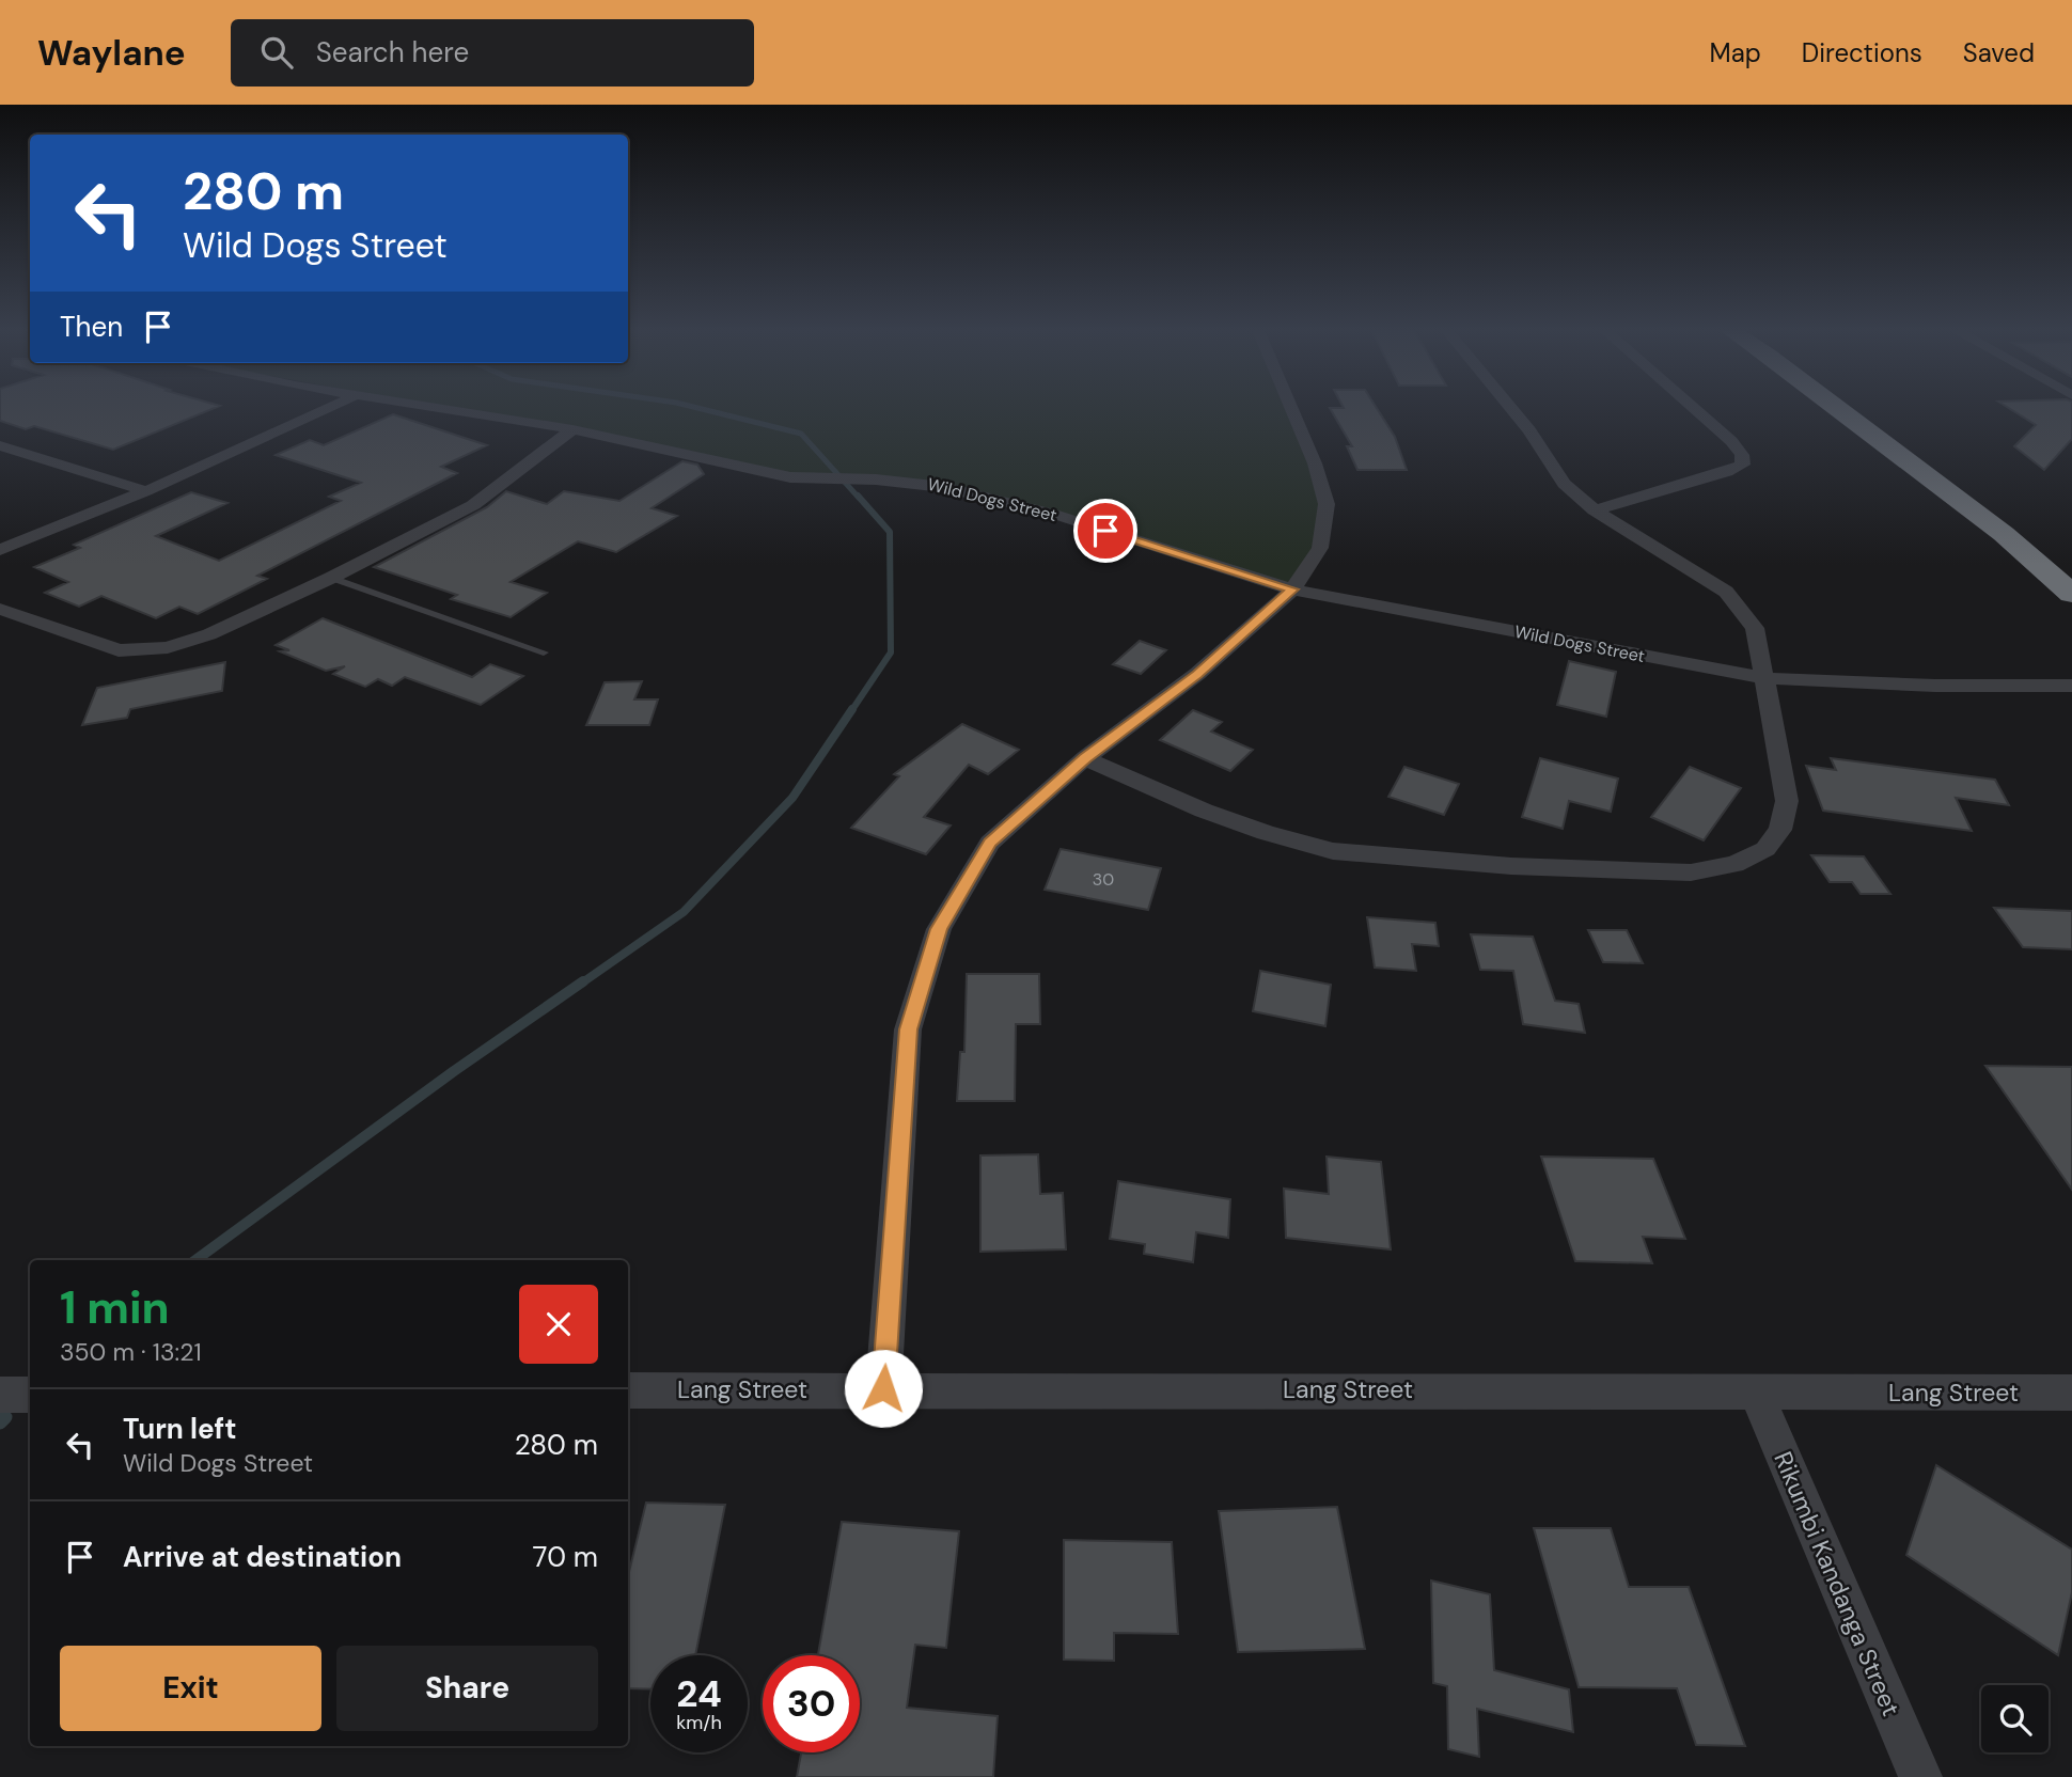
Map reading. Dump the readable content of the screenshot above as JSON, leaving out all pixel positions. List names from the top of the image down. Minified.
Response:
{"streets":{"street":["Wild Dogs Street","Lang Street","Rikumbi Kandanga Street"]},"crossings":[["Lang Street","Rikumbi Kandanga Street"]],"house_numbers":["30"],"page":{"header":"Waylane","search":"Search here","nav":["Map","Directions","Saved"],"turn":["280 m","Wild Dogs Street"],"then":"Then","heading":["1 min","350 m · 13:21"],"list":[{"name":"Turn left","note":"Wild Dogs Street","value":"280 m"},{"name":"Arrive at destination","value":"70 m"}],"buttons":["Exit","Share"],"speed":"24 km/h","limit":"30"}}
